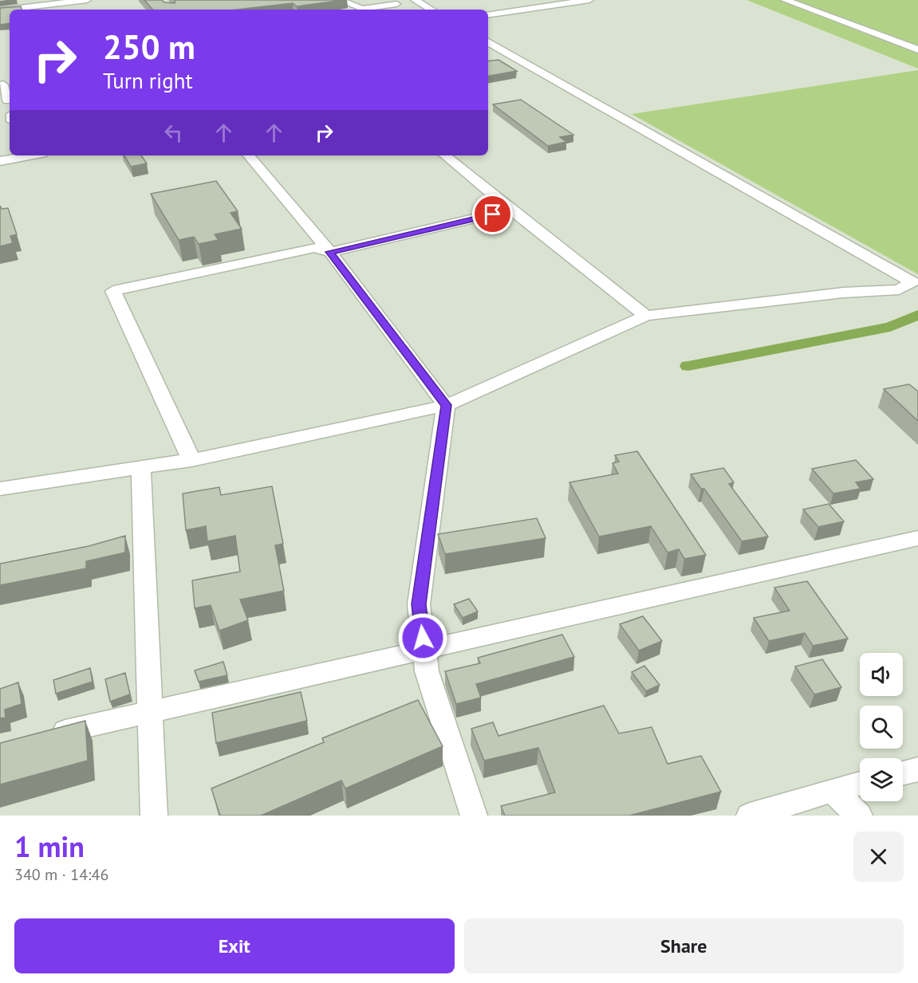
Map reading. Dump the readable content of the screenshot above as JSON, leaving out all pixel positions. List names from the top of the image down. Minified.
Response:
{"page":{"turn":["250 m","Turn right"],"heading":["1 min","340 m · 14:46"],"buttons":["Exit","Share"]}}
